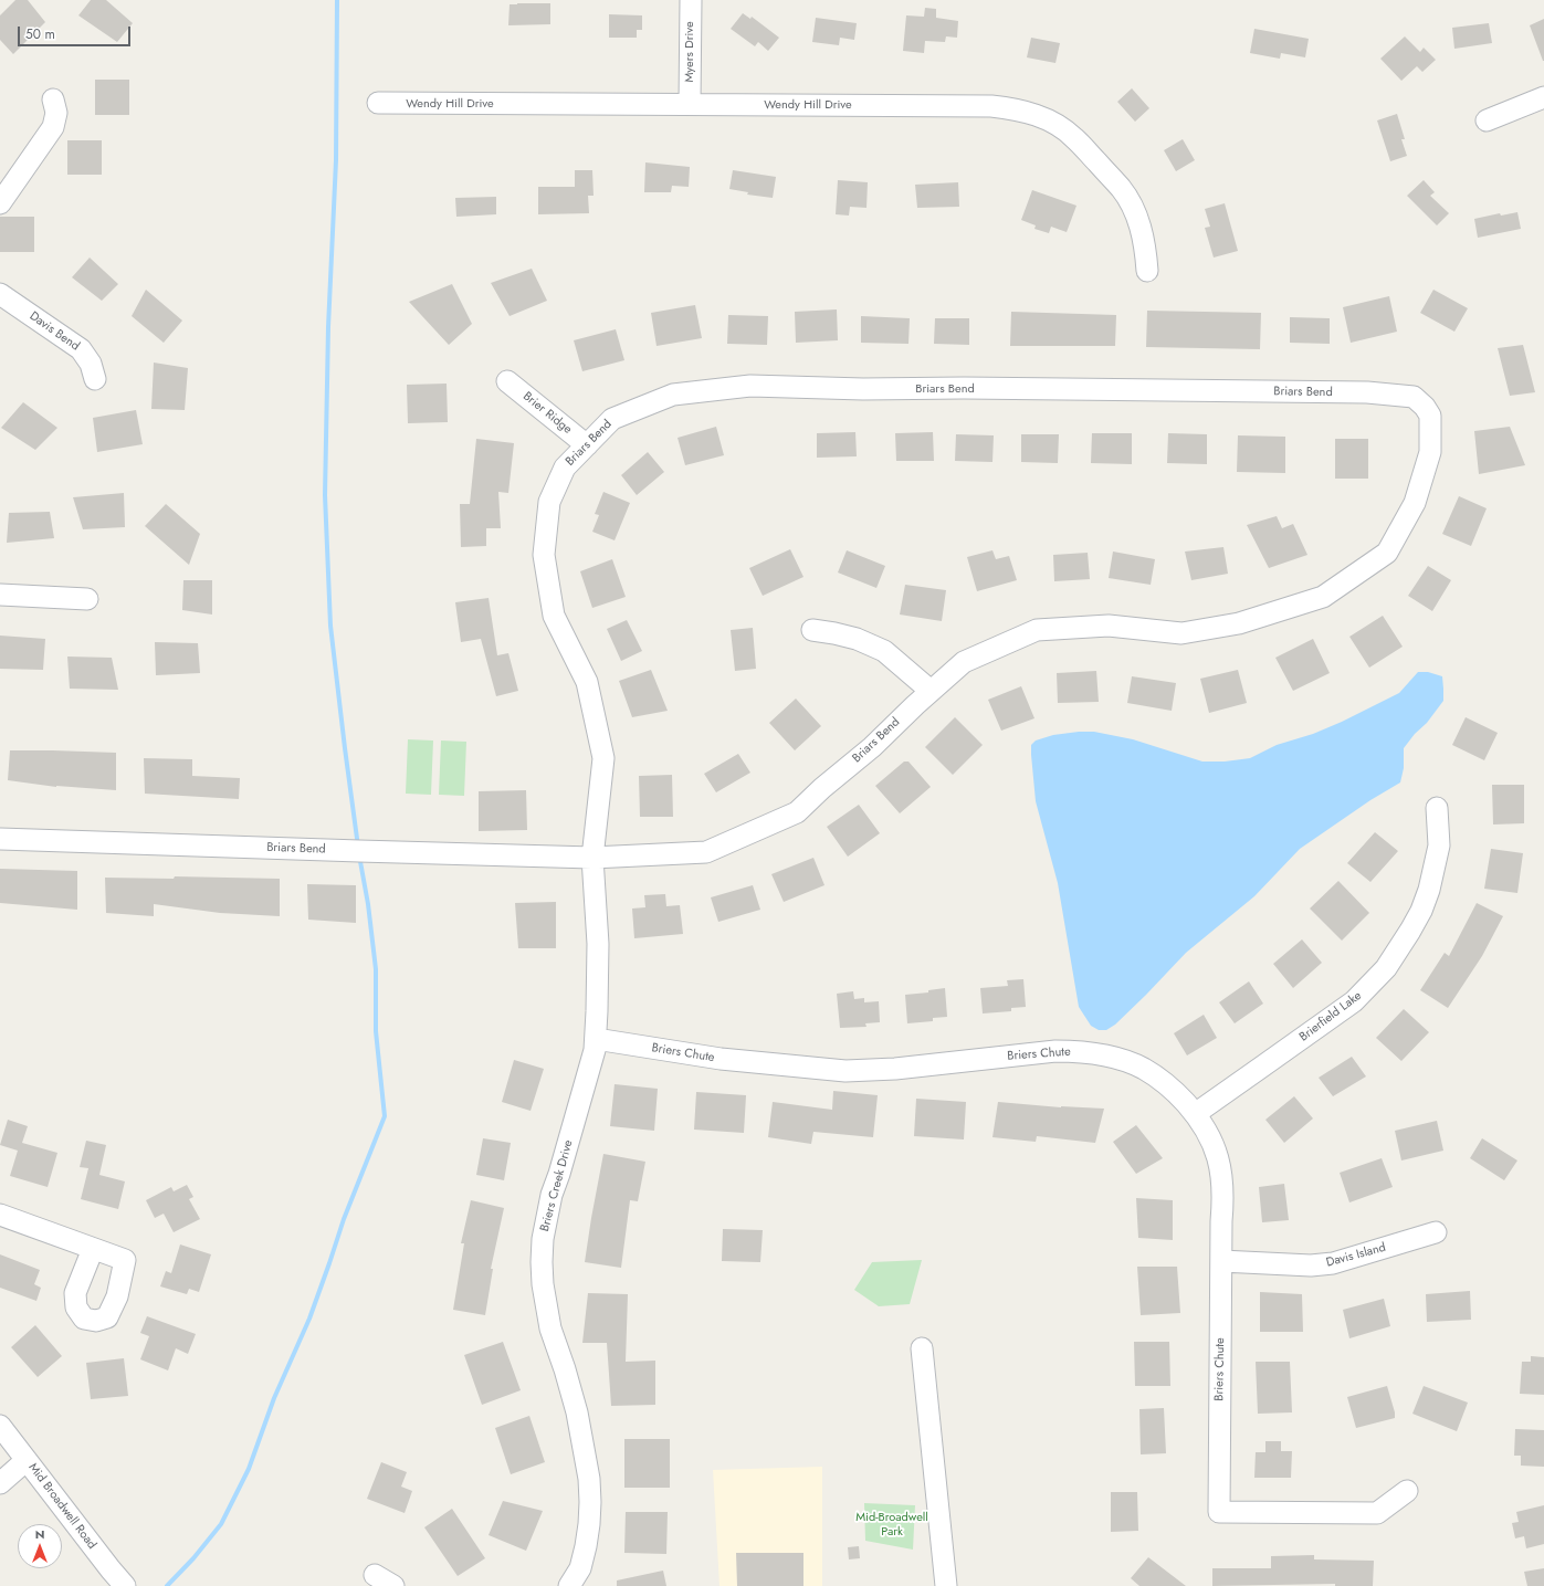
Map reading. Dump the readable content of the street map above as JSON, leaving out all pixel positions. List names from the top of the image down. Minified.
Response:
{"streets":{"street":["Myers Drive","Wendy Hill Drive","Davis Bend","Briars Bend","Brier Ridge","Brierfield Lake","Briers Chute","Briers Creek Drive","Davis Island","Mid Broadwell Road"]},"crossings":[["Myers Drive","Wendy Hill Drive"],["Briars Bend","Brier Ridge"],["Briars Bend","Briers Creek Drive"],["Brierfield Lake","Briers Chute"],["Briers Chute","Briers Creek Drive"],["Briers Chute","Davis Island"]],"parks":["Mid-Broadwell Park"],"scale_bar":"50 m","north":"top"}
